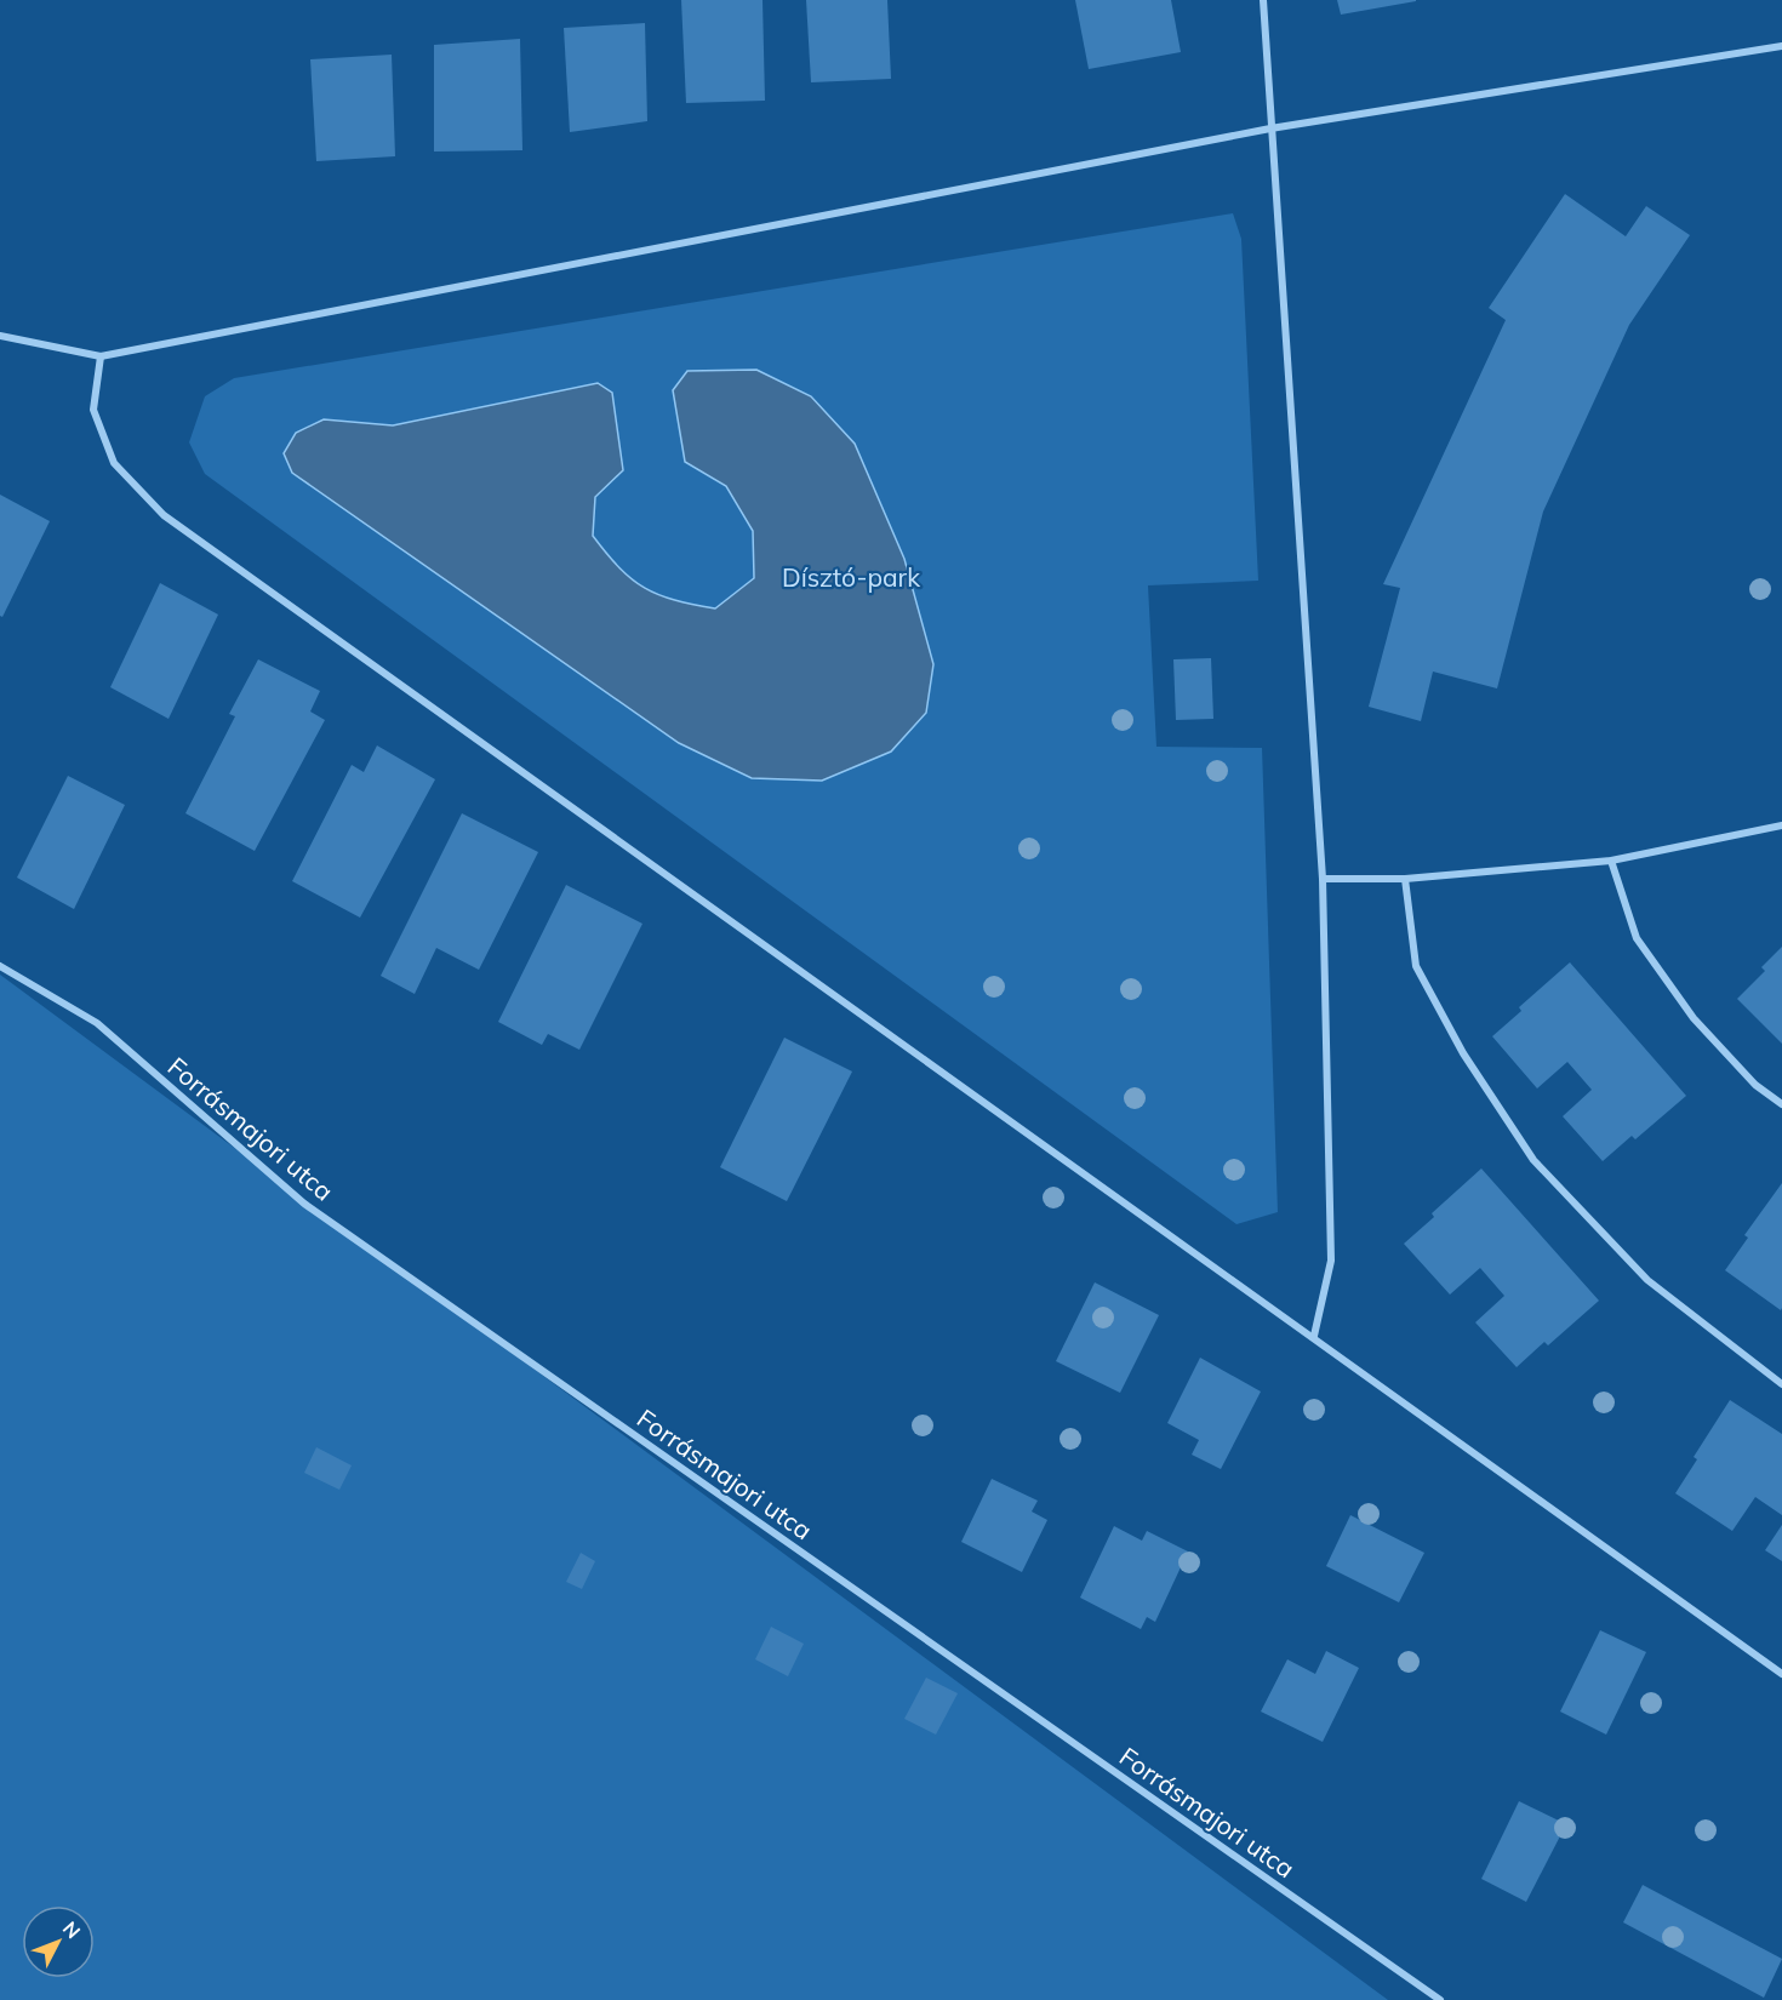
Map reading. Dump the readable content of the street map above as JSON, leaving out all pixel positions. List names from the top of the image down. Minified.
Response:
{"streets":{"street":["Forrásmajori utca"]},"parks":["Dísztó-park"],"north":"top right"}
